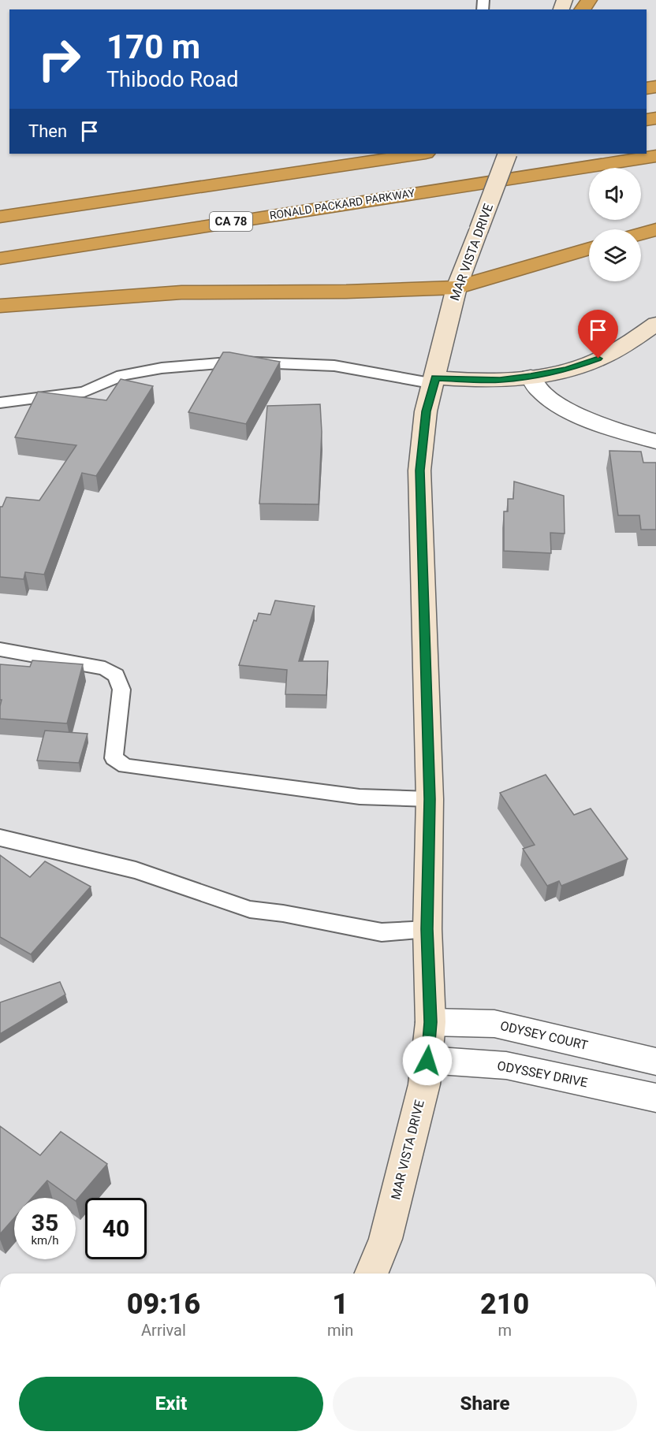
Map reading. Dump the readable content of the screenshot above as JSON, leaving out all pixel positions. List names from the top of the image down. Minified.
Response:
{"streets":{"highway":["RONALD PACKARD PARKWAY","CA 78"],"street":["MAR VISTA DRIVE","ODYSEY COURT","ODYSSEY DRIVE"]},"crossings":[["MAR VISTA DRIVE","ODYSEY COURT"],["MAR VISTA DRIVE","ODYSSEY DRIVE"]],"page":{"turn":["170 m","Thibodo Road"],"then":"Then","speed":"35 km/h","limit":"40","eta":["09:16","Arrival","1","min","210","m"],"buttons":["Exit","Share"]}}
